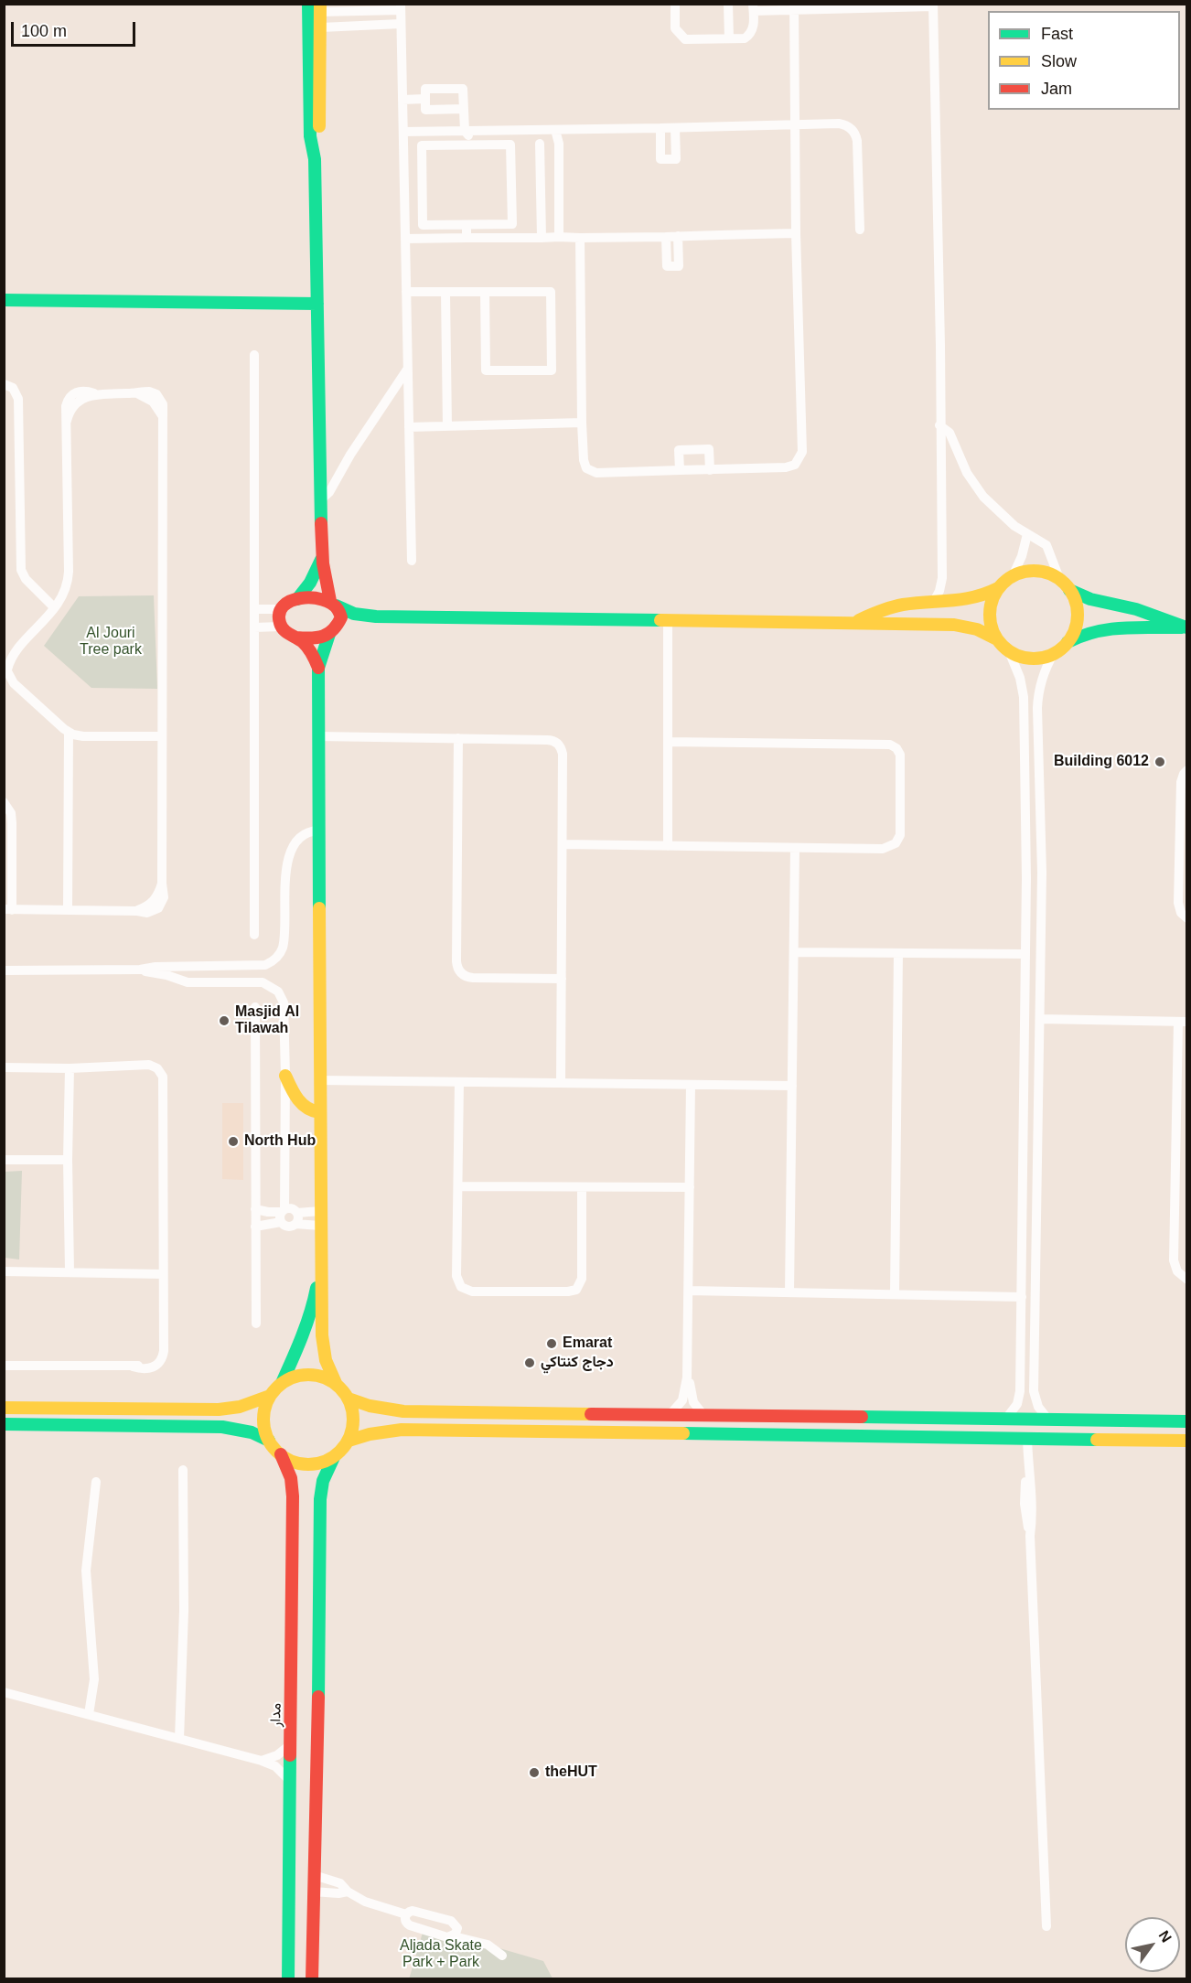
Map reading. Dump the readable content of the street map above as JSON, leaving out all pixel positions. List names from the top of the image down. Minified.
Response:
{"streets":{"street":["مدار"]},"parks":["Al Jouri Tree park","Aljada Skate Park + Park"],"places":["Building 6012","Masjid Al Tilawah","North Hub","Emarat","دجاج كنتاكي","theHUT"],"legend":["Fast","Slow","Jam"],"scale_bar":"100 m","north":"top right"}
